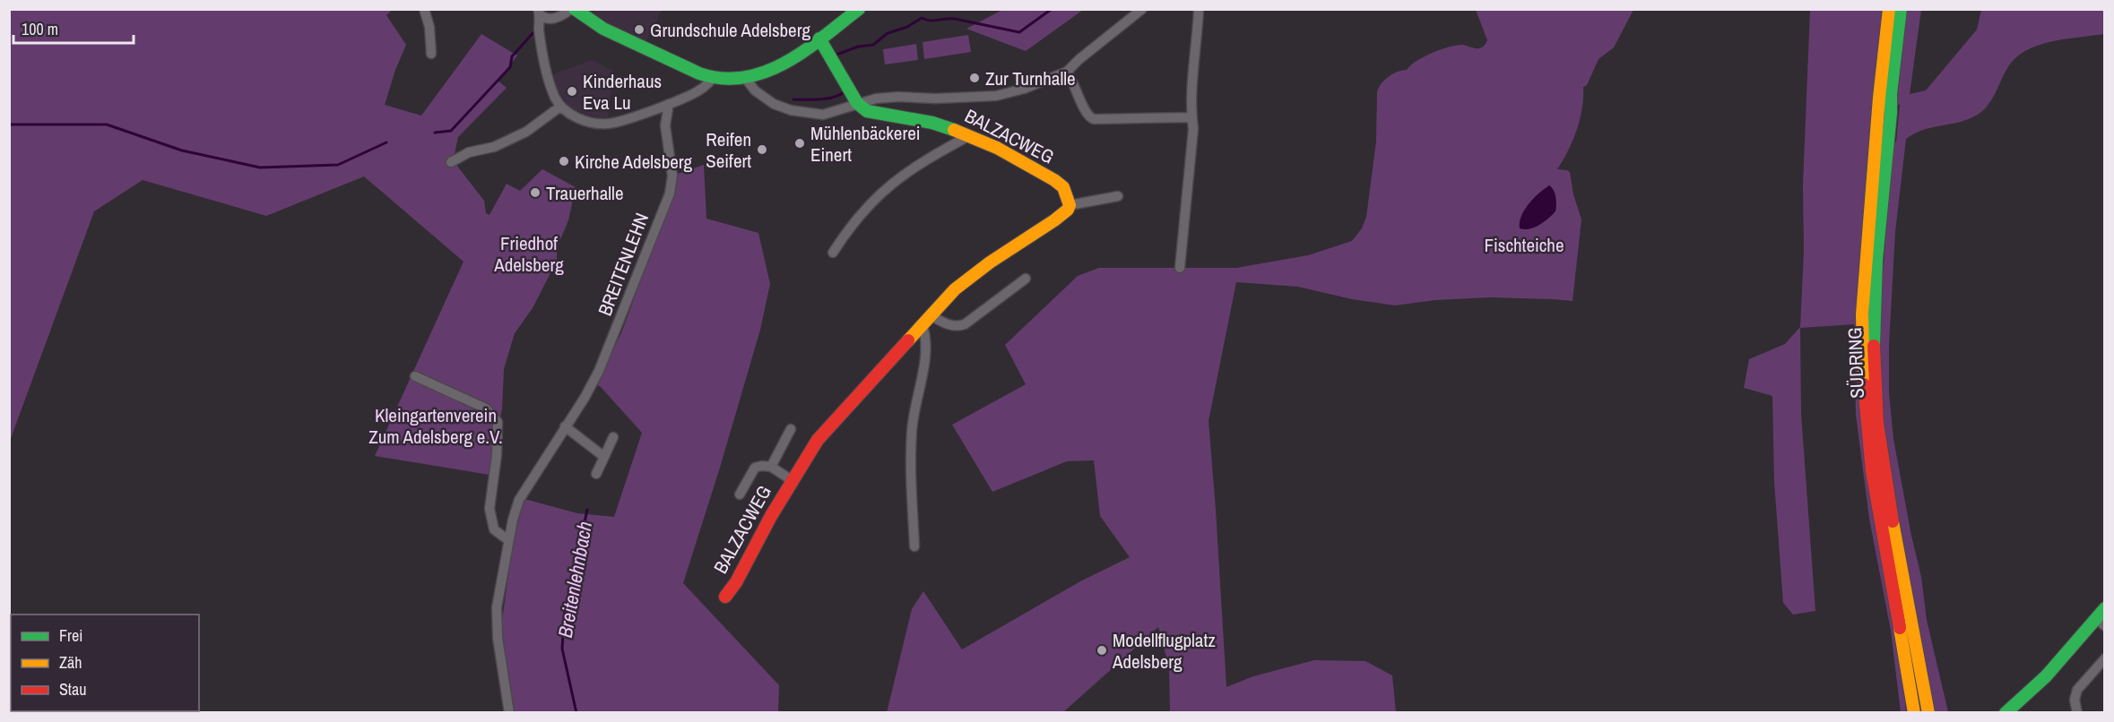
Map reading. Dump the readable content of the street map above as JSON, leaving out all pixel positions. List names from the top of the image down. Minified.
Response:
{"streets":{"main road":["BALZACWEG","SÜDRING"],"street":["BREITENLEHN"]},"water":["Breitenlehnbach"],"parks":["Friedhof Adelsberg","Fischteiche","Kleingartenverein Zum Adelsberg e.V."],"places":["Grundschule Adelsberg","Zur Turnhalle","Kinderhaus Eva Lu","Mühlenbäckerei Einert","Reifen Seifert","Kirche Adelsberg","Trauerhalle","Modellflugplatz Adelsberg"],"legend":["Frei","Zäh","Stau"],"scale_bar":"100 m"}
